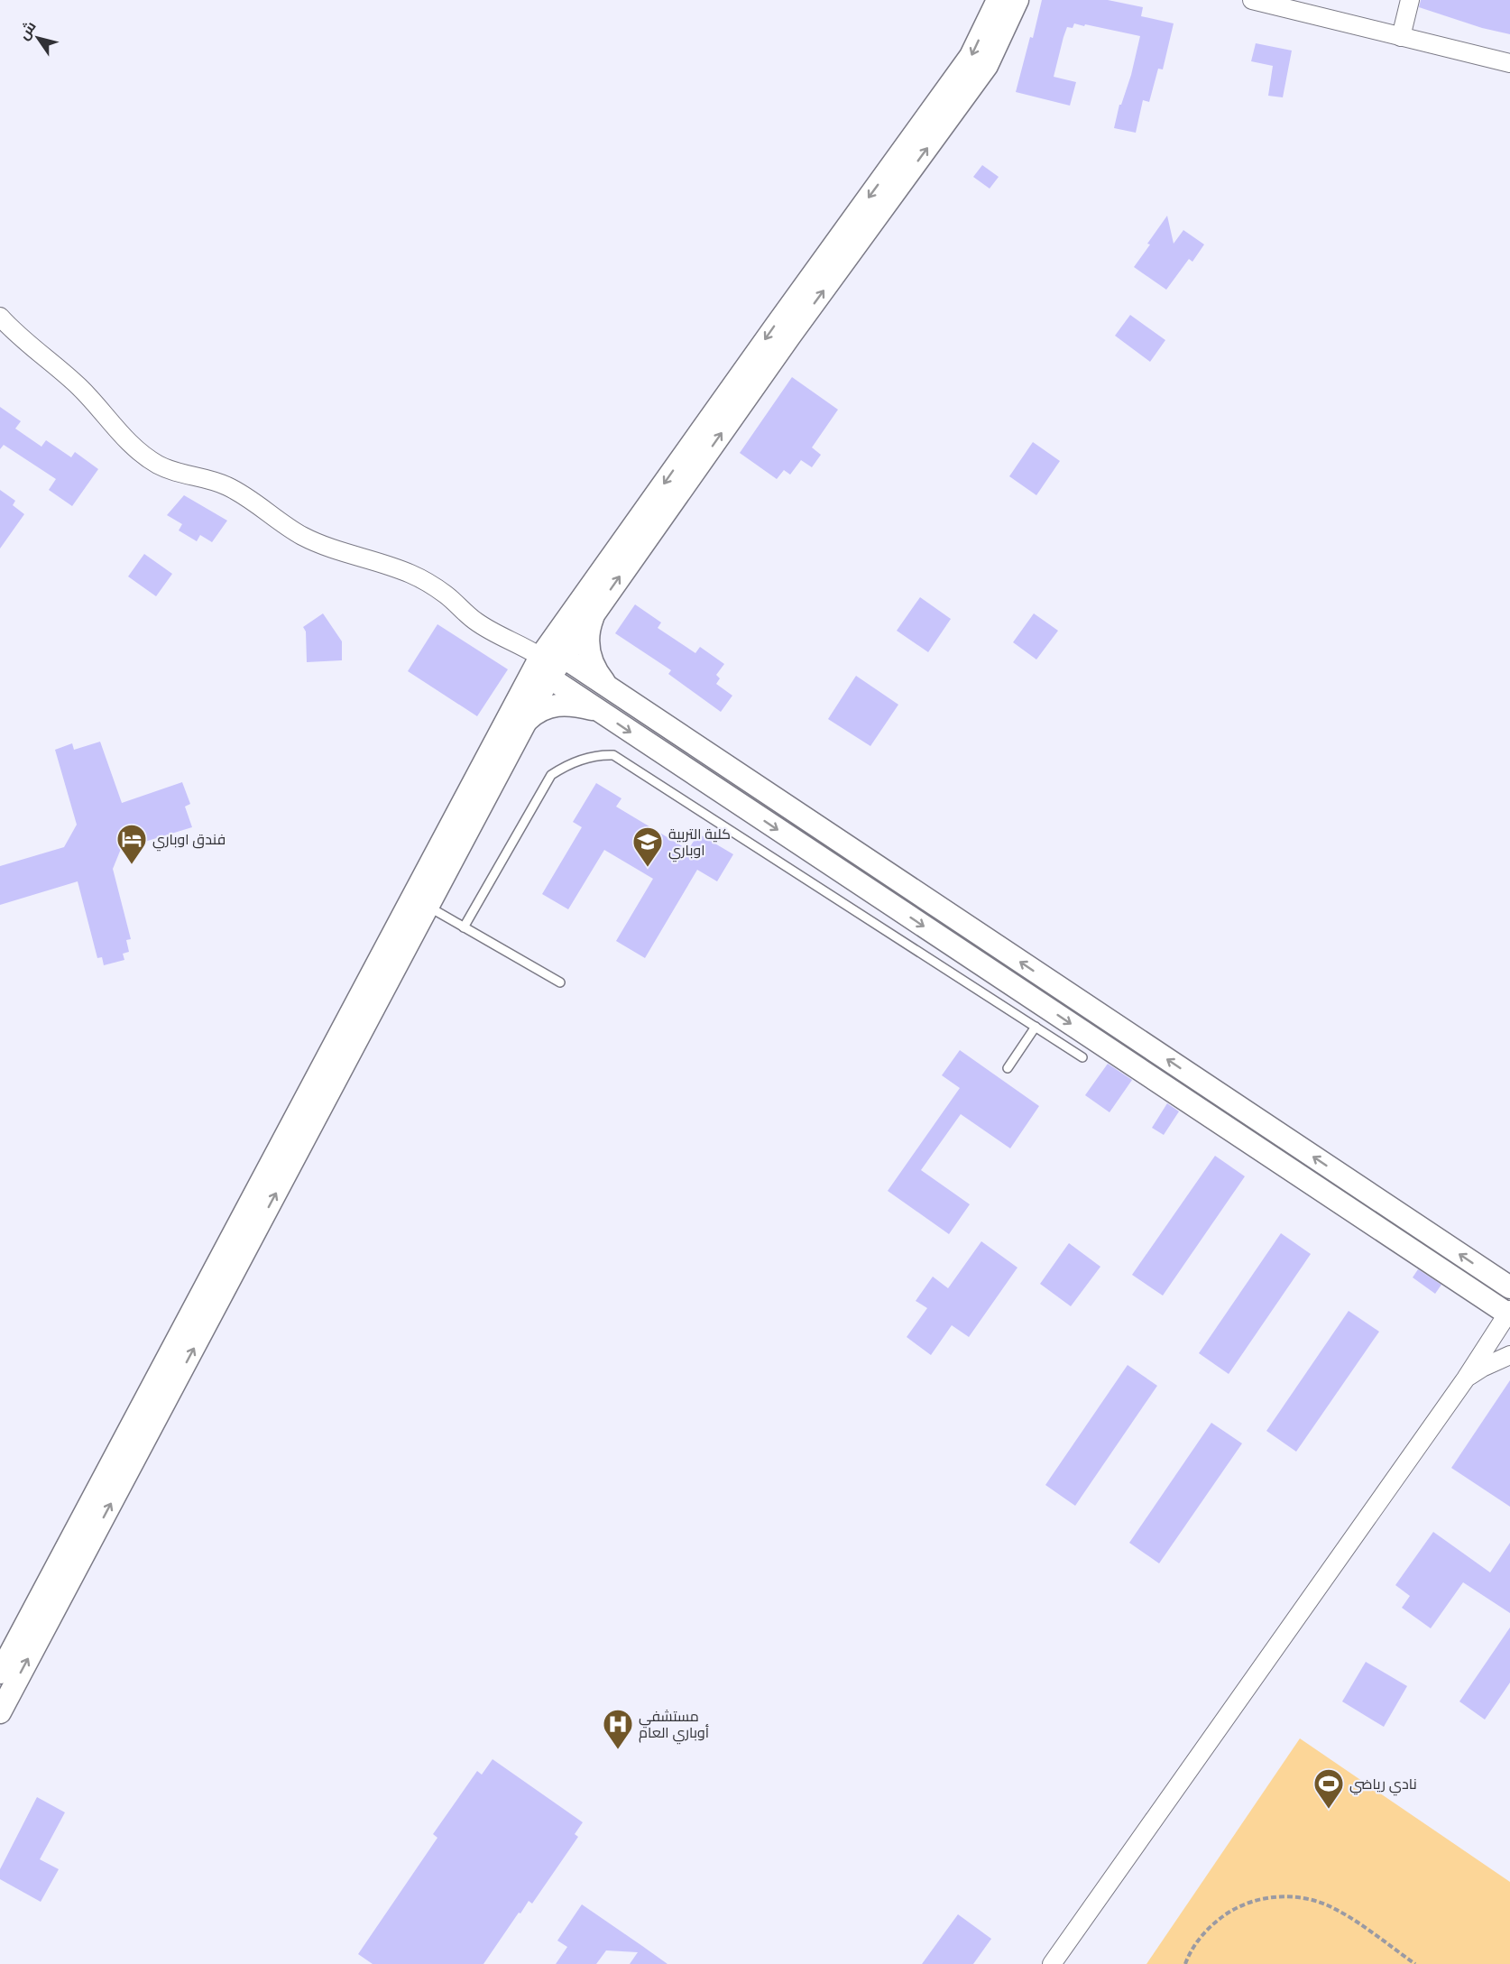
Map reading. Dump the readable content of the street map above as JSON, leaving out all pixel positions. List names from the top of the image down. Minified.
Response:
{"places":{"hotel":["فندق اوباري"],"school or university":["كلية التربية اوباري"],"hospital":["مستشفي أوباري العام"],"sports":["نادي رياضي"]},"north":"top left"}
